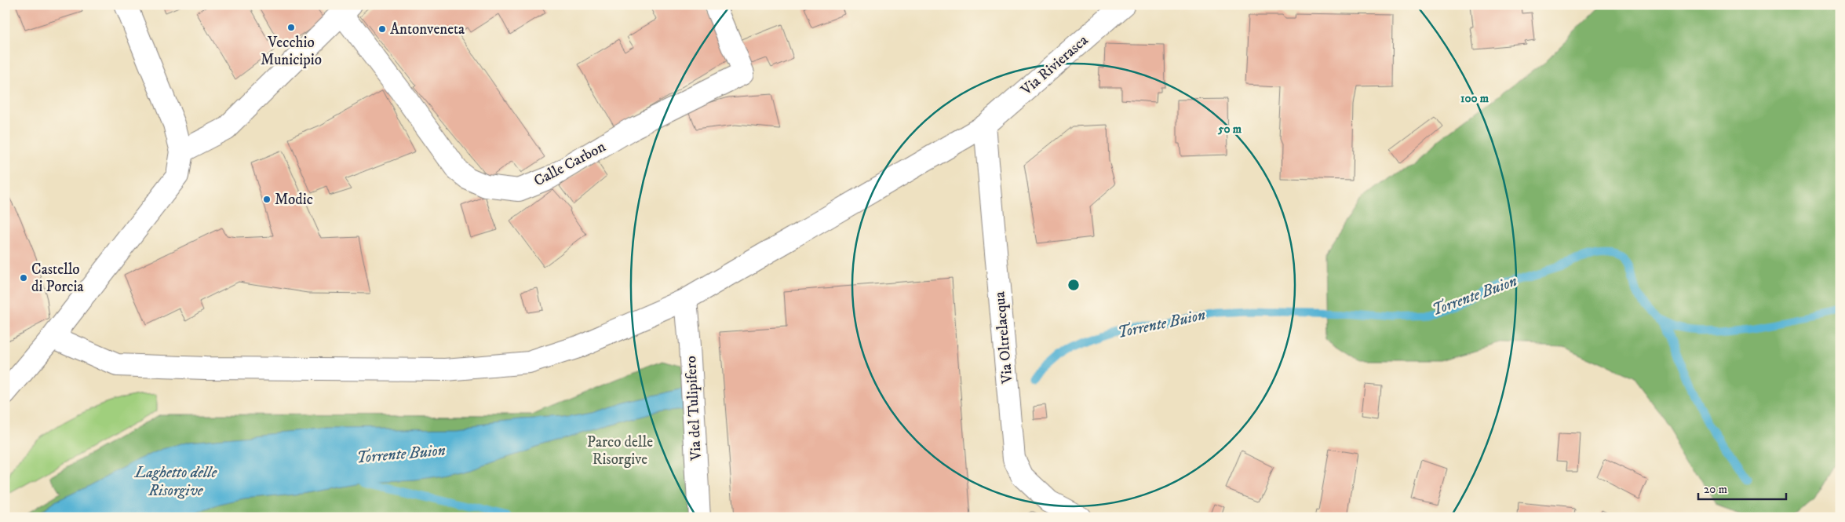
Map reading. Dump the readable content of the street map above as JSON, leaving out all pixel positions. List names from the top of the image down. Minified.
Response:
{"streets":{"street":["Via Rivierasca","Calle Carbon","Via Oltrelacqua","Via del Tulipifero"]},"crossings":[["Via Rivierasca","Via Oltrelacqua"],["Via Rivierasca","Via del Tulipifero"]],"water":["Torrente Buion","Laghetto delle Risorgive"],"parks":["Parco delle Risorgive"],"places":["Vecchio Municipio","Antonveneta","Modic","Castello di Porcia"],"scale_bar":"20 m","rings":["100 m","50 m"]}
